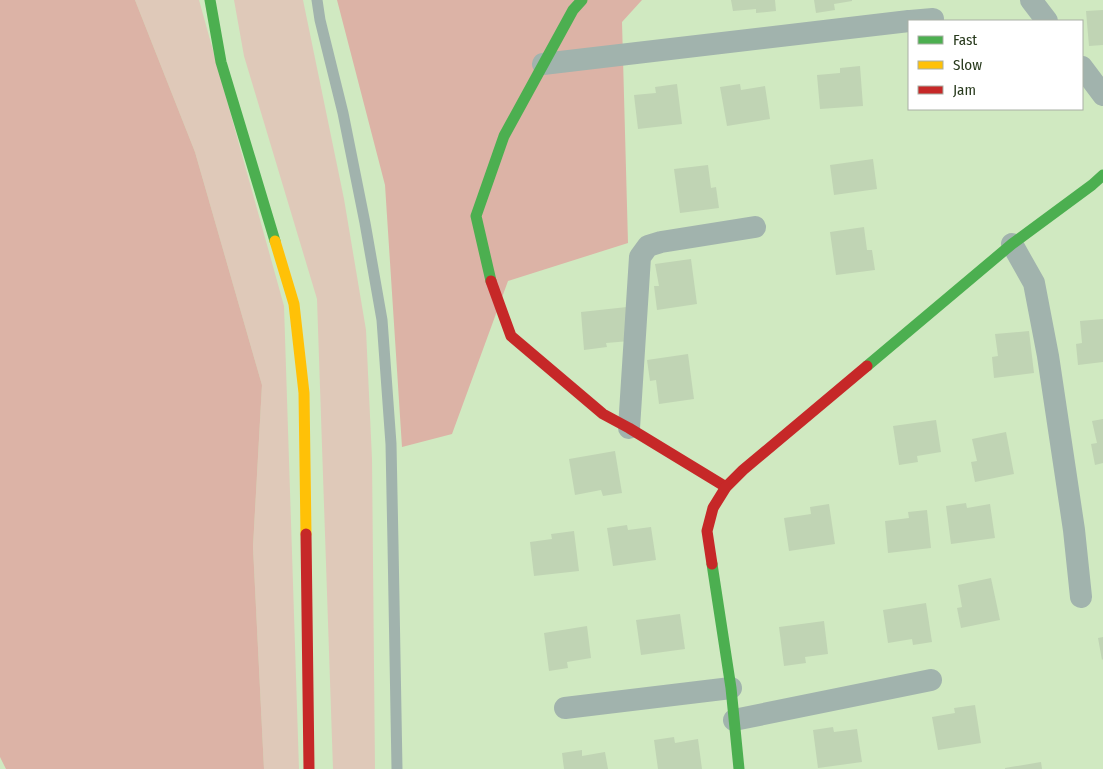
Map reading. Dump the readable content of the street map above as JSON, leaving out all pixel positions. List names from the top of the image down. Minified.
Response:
{"legend":["Fast","Slow","Jam"]}
